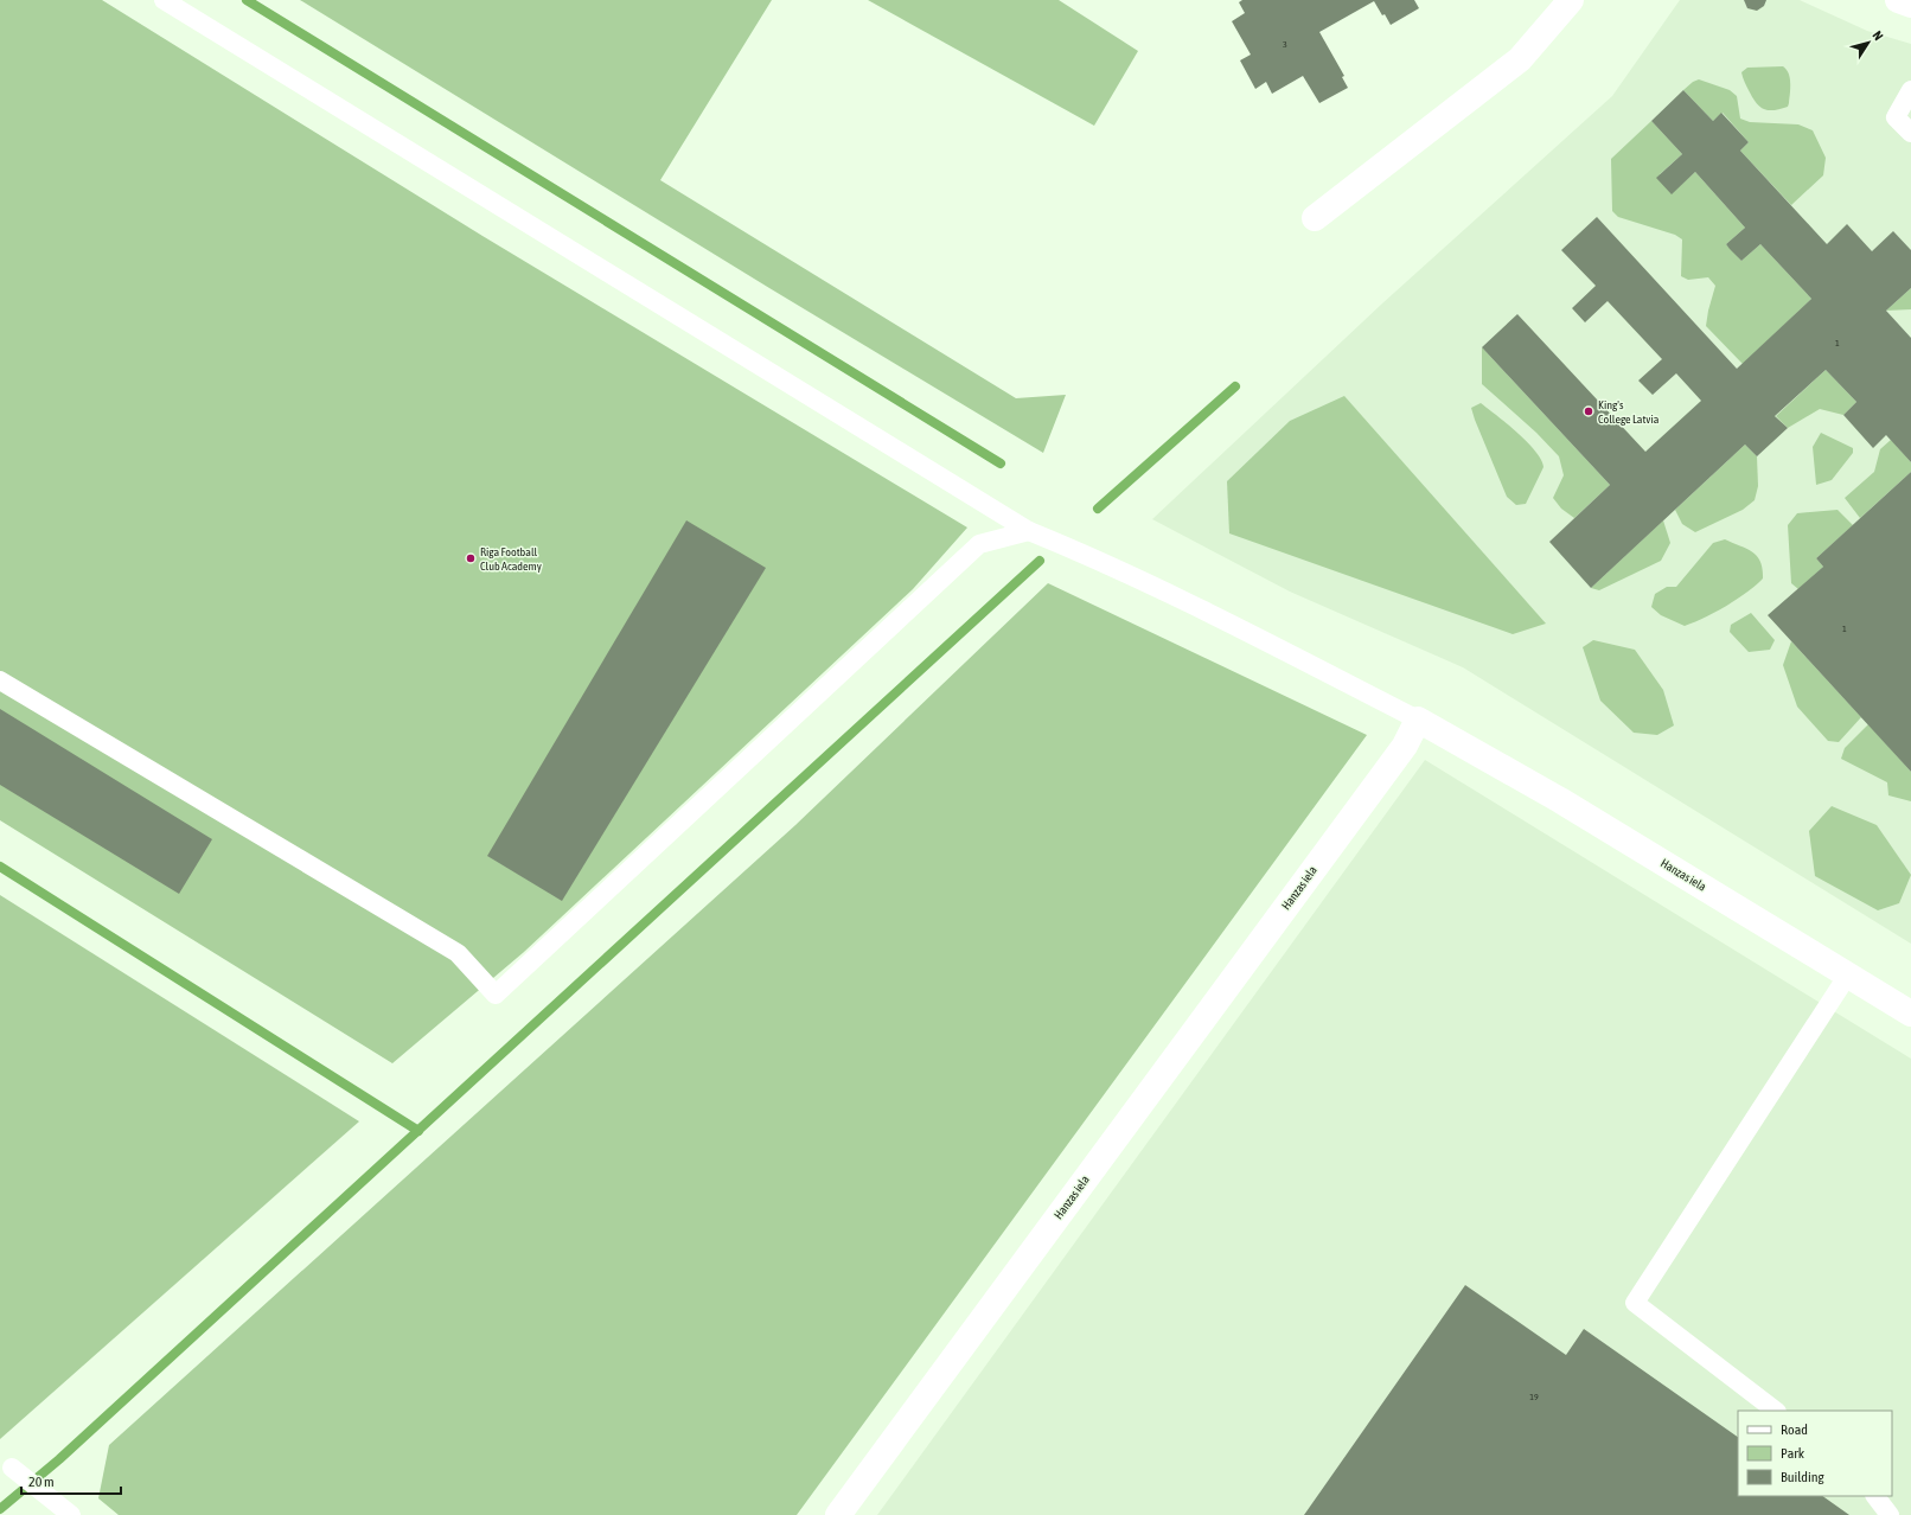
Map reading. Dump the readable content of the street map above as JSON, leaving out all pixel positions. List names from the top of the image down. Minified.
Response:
{"streets":{"street":["Hanzas iela"]},"places":["King's College Latvia","Riga Football Club Academy"],"house_numbers":["3","1","1","19"],"legend":["Road","Park","Building"],"scale_bar":"20 m","north":"top right"}
